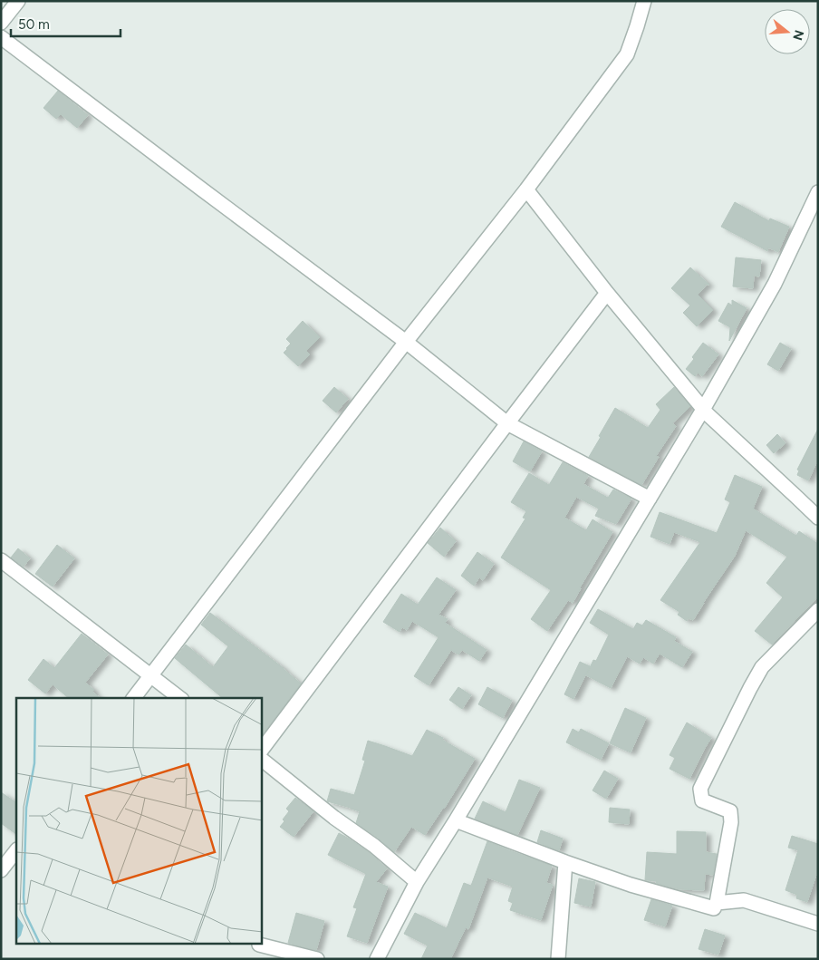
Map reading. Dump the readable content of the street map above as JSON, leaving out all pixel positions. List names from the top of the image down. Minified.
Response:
{"scale_bar":"50 m","north":"right"}
